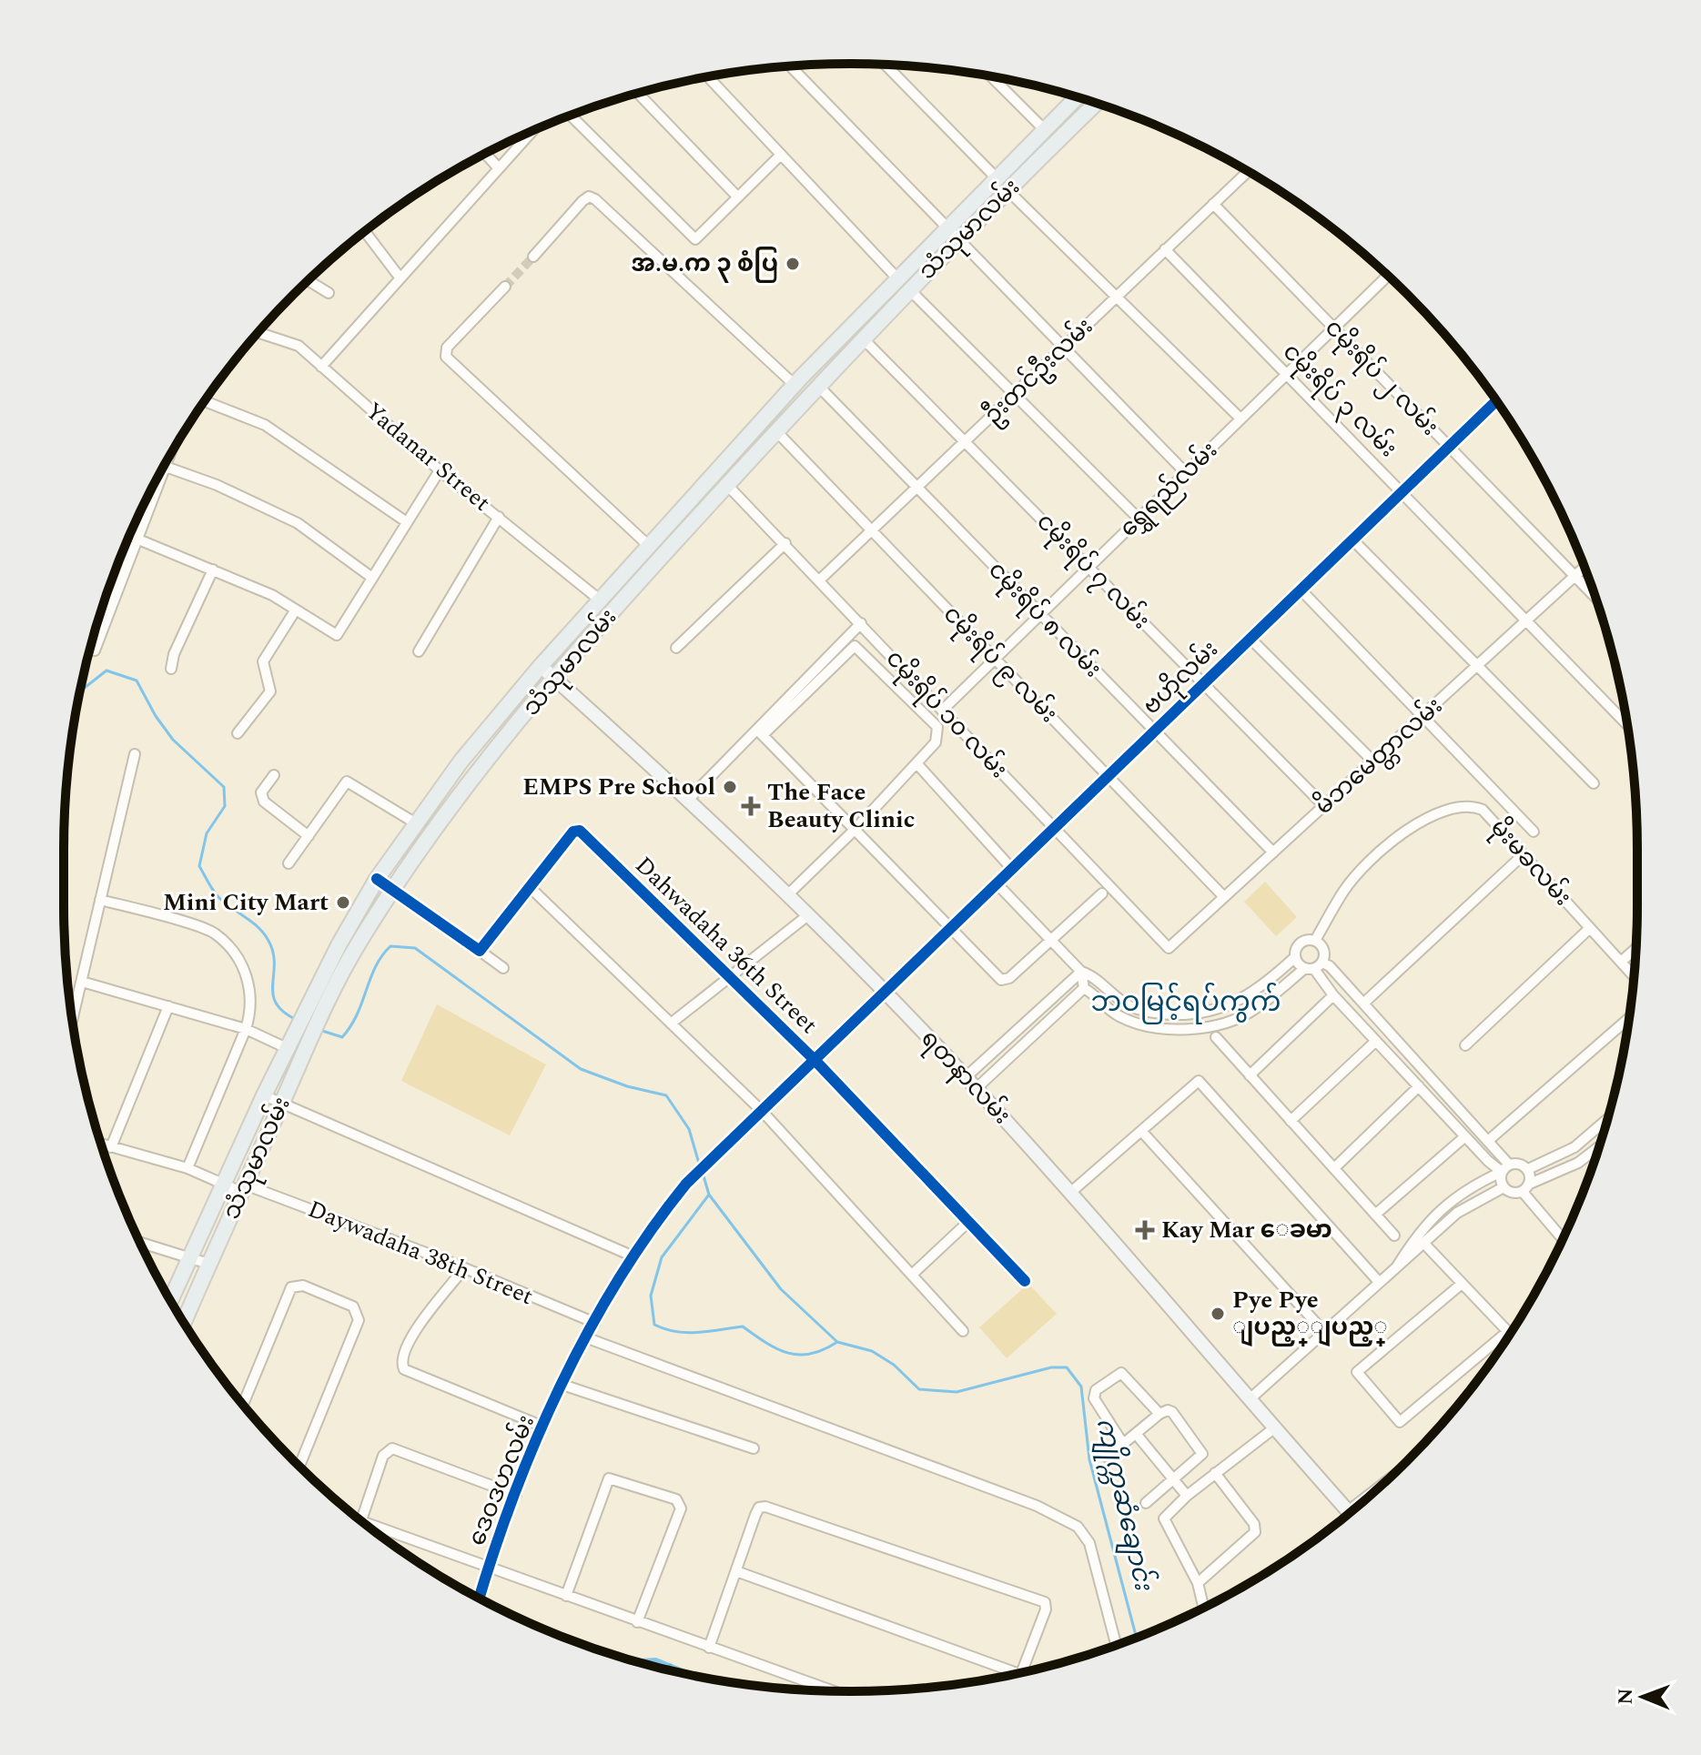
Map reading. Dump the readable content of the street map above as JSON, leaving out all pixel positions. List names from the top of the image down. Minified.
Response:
{"streets":{"main road":["သံသုမာလမ်း","ရတနာလမ်း"],"street":["ဦးတင်ဦးလမ်း","ငမိုးရိပ် ၂ လမ်း","ငမိုးရိပ် ၃ လမ်း","Yadanar Street","ရွှေရည်လမ်း","ငမိုးရိပ် ၇ လမ်း","ငမိုးရိပ် ၈ လမ်း","ငမိုးရိပ် ၉ လမ်း","ဗဟိုလမ်း","ငမိုးရိပ် ၁၀ လမ်း","မိဘမေတ္တာလမ်း","မိုးမခလမ်း","Dahwadaha 36th Street","Daywadaha 38th Street","ဒေဝဒဟလမ်း"]},"crossings":[["သံသုမာလမ်း","Yadanar Street"],["သံသုမာလမ်း","ငမိုးရိပ် ၇ လမ်း"],["သံသုမာလမ်း","ငမိုးရိပ် ၈ လမ်း"],["သံသုမာလမ်း","ငမိုးရိပ် ၉ လမ်း"],["သံသုမာလမ်း","ငမိုးရိပ် ၁၀ လမ်း"],["သံသုမာလမ်း","ရတနာလမ်း"],["သံသုမာလမ်း","Daywadaha 38th Street"],["ဦးတင်ဦးလမ်း","ငမိုးရိပ် ၂ လမ်း"],["ဦးတင်ဦးလမ်း","ငမိုးရိပ် ၃ လမ်း"],["ဦးတင်ဦးလမ်း","ငမိုးရိပ် ၇ လမ်း"],["ဦးတင်ဦးလမ်း","ငမိုးရိပ် ၈ လမ်း"],["ဦးတင်ဦးလမ်း","ငမိုးရိပ် ၉ လမ်း"],["ဦးတင်ဦးလမ်း","ငမိုးရိပ် ၁၀ လမ်း"],["ငမိုးရိပ် ၂ လမ်း","ရွှေရည်လမ်း"],["ငမိုးရိပ် ၂ လမ်း","ဗဟိုလမ်း"],["ငမိုးရိပ် ၂ လမ်း","မိဘမေတ္တာလမ်း"],["ငမိုးရိပ် ၃ လမ်း","ရွှေရည်လမ်း"],["ငမိုးရိပ် ၃ လမ်း","ဗဟိုလမ်း"],["ငမိုးရိပ် ၃ လမ်း","မိဘမေတ္တာလမ်း"],["ရွှေရည်လမ်း","ငမိုးရိပ် ၇ လမ်း"],["ရွှေရည်လမ်း","ငမိုးရိပ် ၈ လမ်း"],["ရွှေရည်လမ်း","ငမိုးရိပ် ၉ လမ်း"],["ရွှေရည်လမ်း","ငမိုးရိပ် ၁၀ လမ်း"],["ငမိုးရိပ် ၇ လမ်း","ဗဟိုလမ်း"],["ငမိုးရိပ် ၇ လမ်း","မိဘမေတ္တာလမ်း"],["ငမိုးရိပ် ၈ လမ်း","ဗဟိုလမ်း"],["ငမိုးရိပ် ၈ လမ်း","မိဘမေတ္တာလမ်း"],["ငမိုးရိပ် ၉ လမ်း","ဗဟိုလမ်း"],["ငမိုးရိပ် ၉ လမ်း","မိဘမေတ္တာလမ်း"],["ဗဟိုလမ်း","ငမိုးရိပ် ၁၀ လမ်း"],["ဗဟိုလမ်း","Dahwadaha 36th Street"],["ဗဟိုလမ်း","ရတနာလမ်း"],["ဗဟိုလမ်း","ဒေဝဒဟလမ်း"],["ငမိုးရိပ် ၁၀ လမ်း","မိဘမေတ္တာလမ်း"],["Daywadaha 38th Street","ဒေဝဒဟလမ်း"]],"districts":["ဘဝမြင့်ရပ်ကွက်"],"water":["ကျိုက္ကဆံချောင်း"],"places":{"other":["အ.မ.က ၃ စံပြ","EMPS Pre School","Mini City Mart","Pye Pye ျပည့္ျပည့္"],"health":["The Face Beauty Clinic","Kay Mar ေခမာ"]},"north":"left"}
